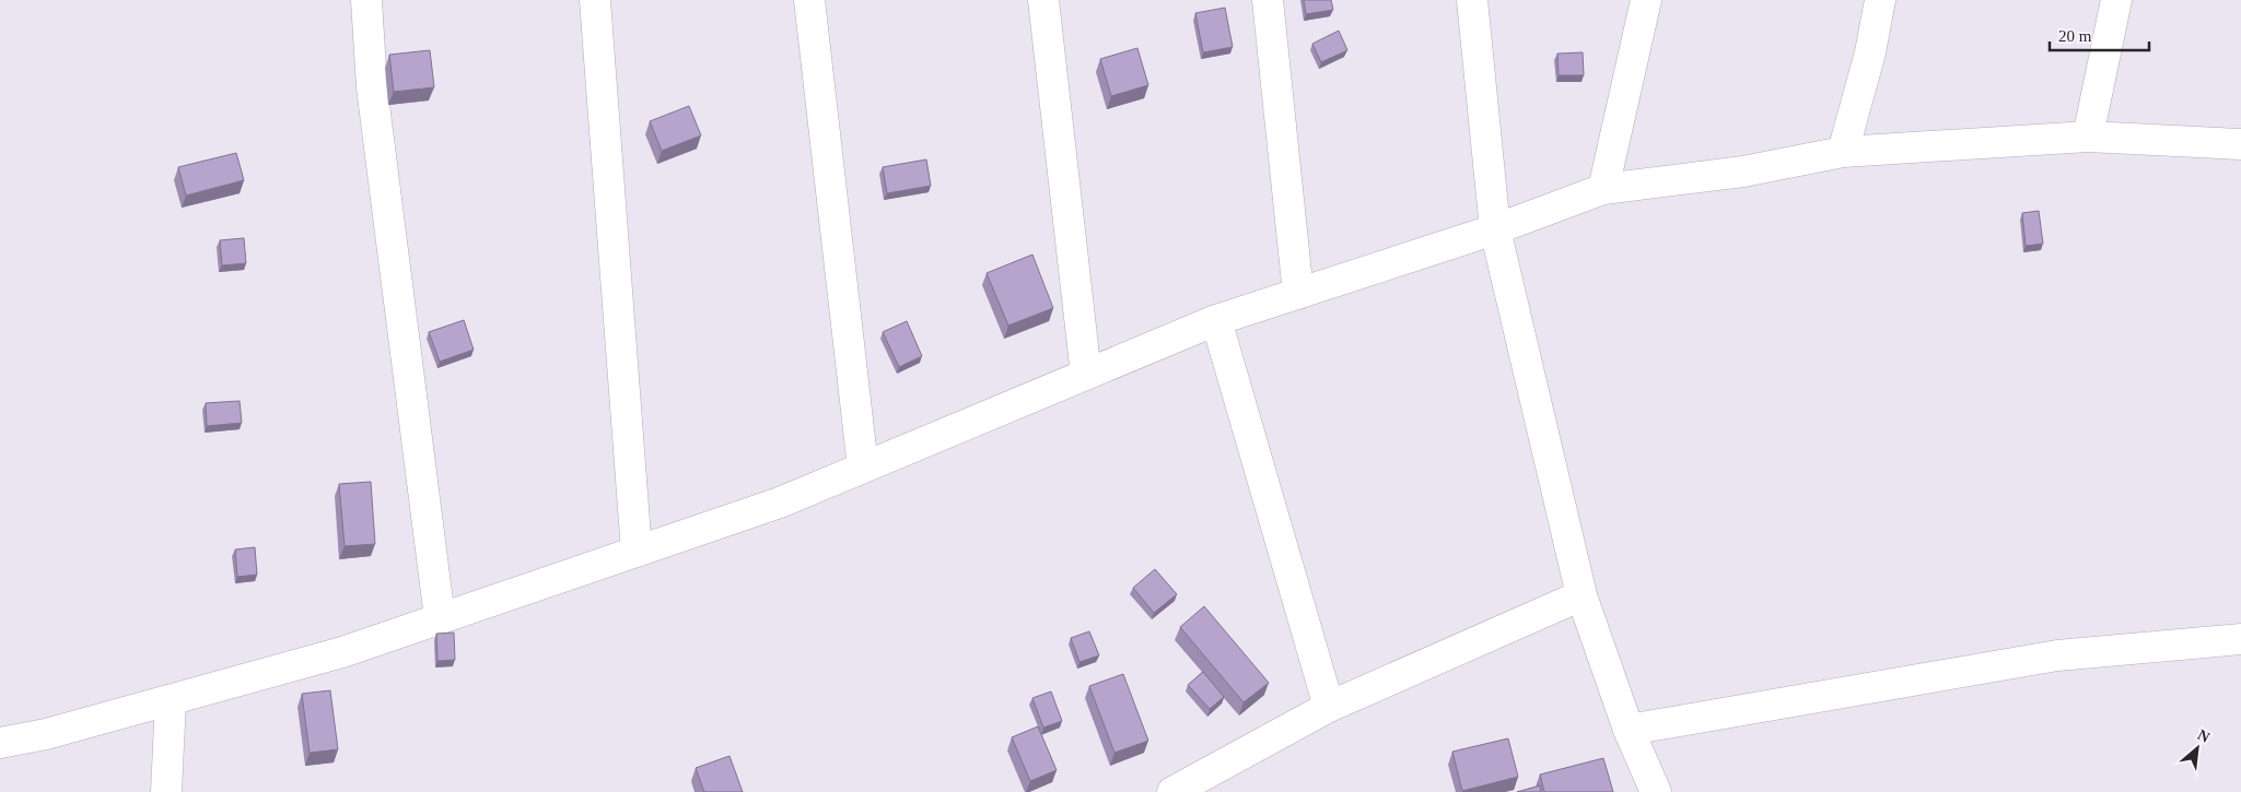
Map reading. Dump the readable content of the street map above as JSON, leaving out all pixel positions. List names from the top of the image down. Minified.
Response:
{"scale_bar":"20 m","north":"top right"}
